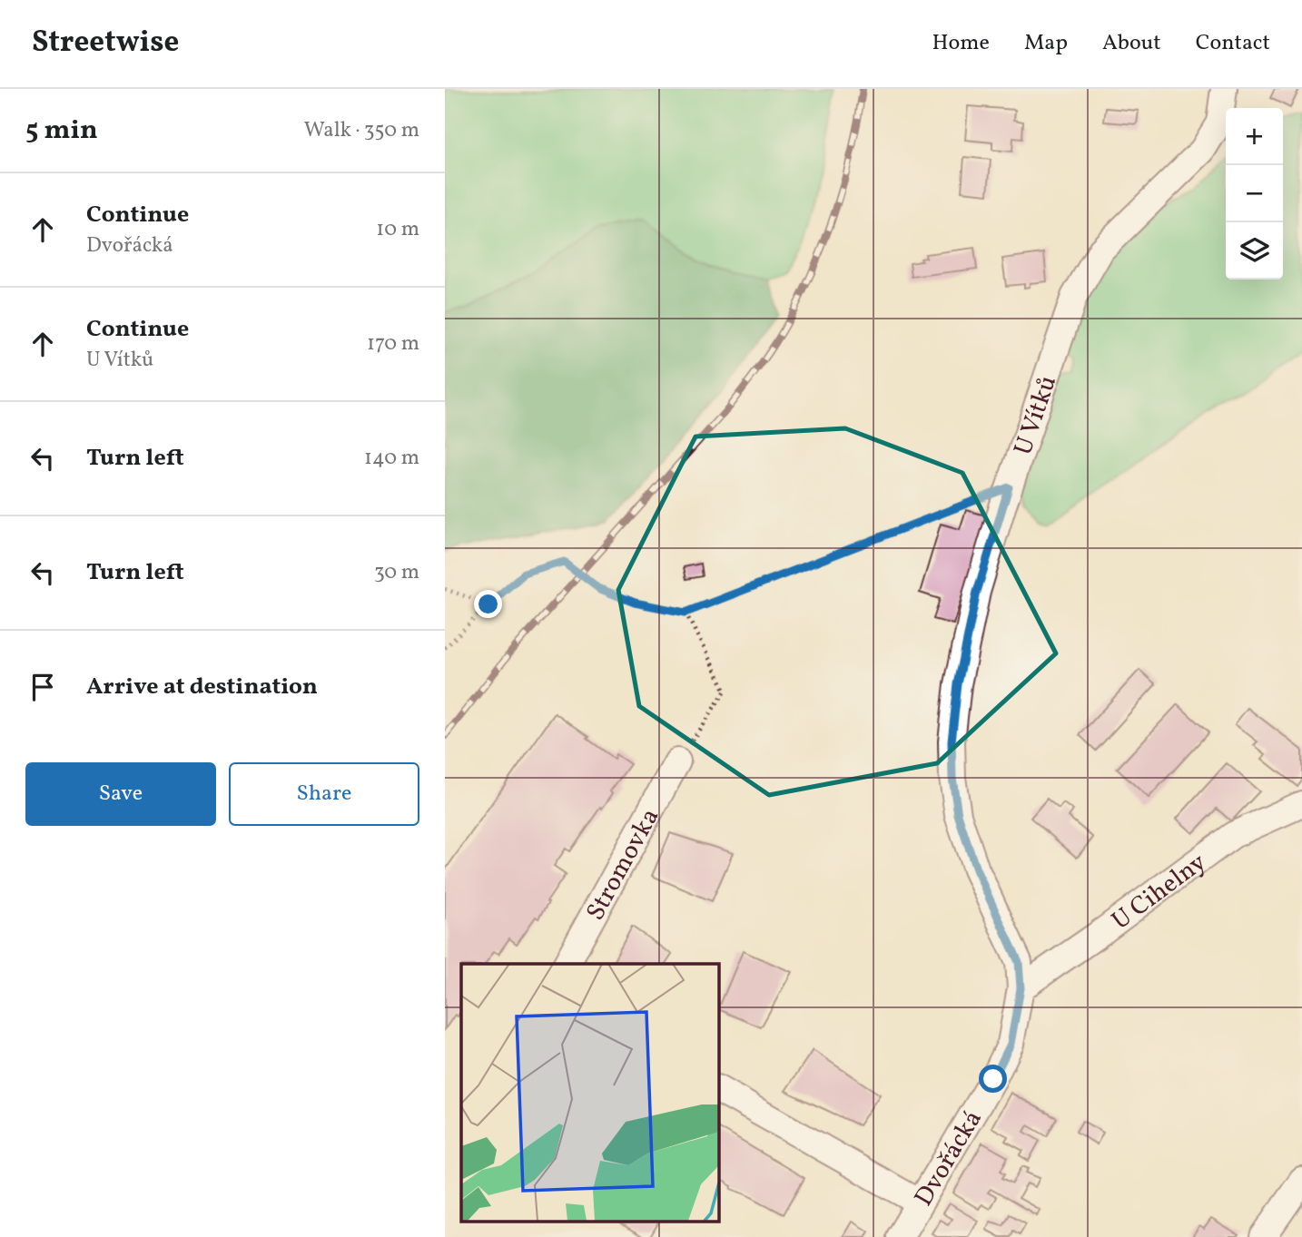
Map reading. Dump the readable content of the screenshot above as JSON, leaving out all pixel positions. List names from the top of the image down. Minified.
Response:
{"streets":{"street":["U Vítků","Stromovka","U Cihelny","Dvořácká"]},"crossings":[["U Vítků","U Cihelny"],["U Vítků","Dvořácká"]],"page":{"header":"Streetwise","nav":["Home","Map","About","Contact"],"heading":["5 min","Walk · 350 m"],"map_buttons":["+","−"],"list":[["Continue","Dvořácká","10 m"],["Continue","U Vítků","170 m"],["Turn left","140 m"],["Turn left","30 m"],"Arrive at destination"],"buttons":["Save","Share"]}}
